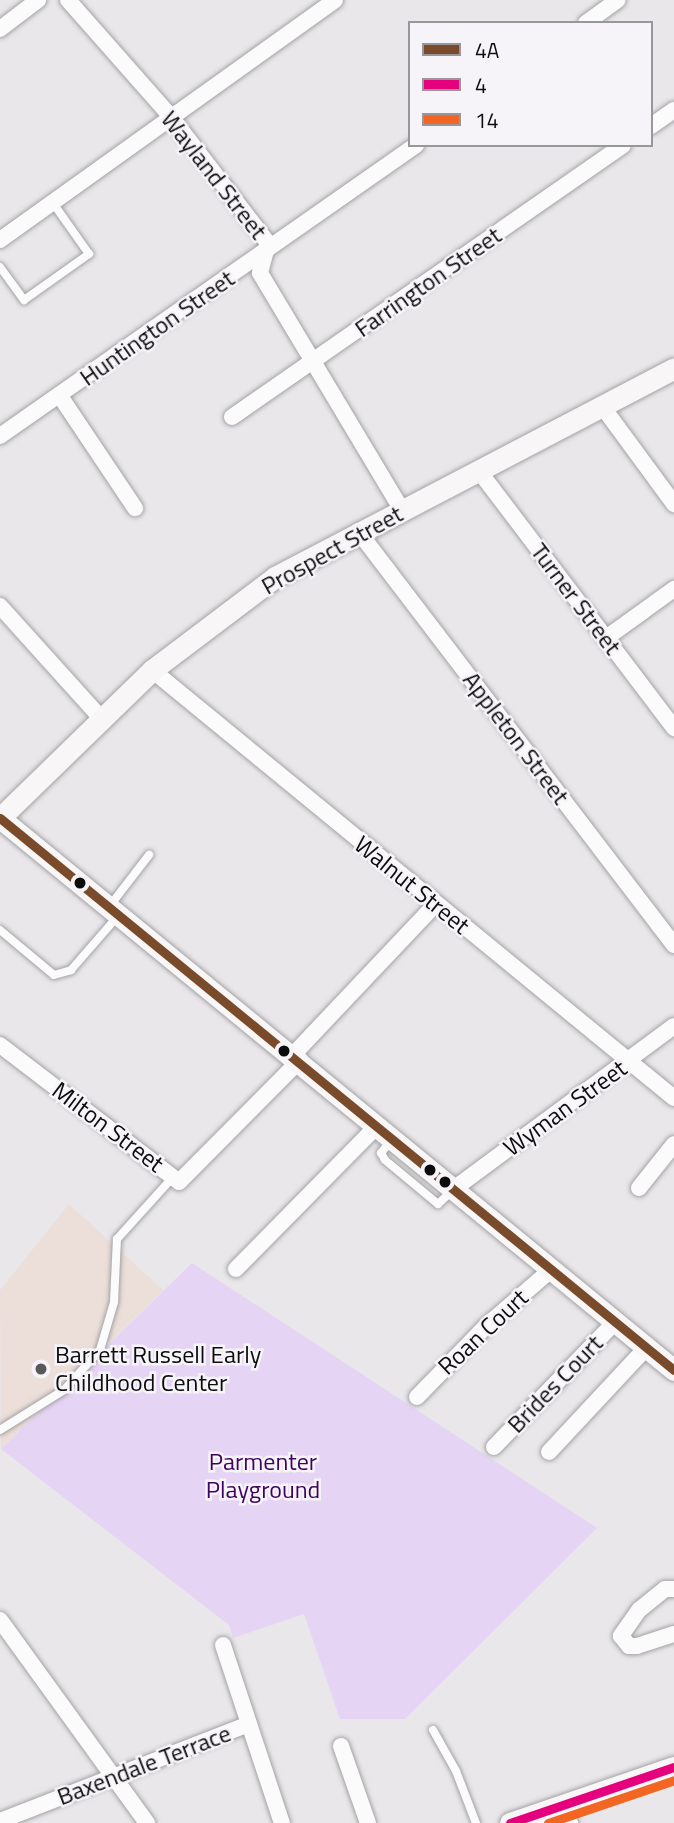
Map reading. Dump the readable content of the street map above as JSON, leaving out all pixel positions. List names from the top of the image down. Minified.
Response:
{"streets":{"street":["Wayland Street","Farrington Street","Huntington Street","Prospect Street","Turner Street","Appleton Street","Walnut Street","Wyman Street","Milton Street","Roan Court","Brides Court","Baxendale Terrace"]},"crossings":[["Wayland Street","Farrington Street"],["Wayland Street","Huntington Street"],["Wayland Street","Prospect Street"],["Prospect Street","Turner Street"],["Prospect Street","Appleton Street"],["Prospect Street","Walnut Street"],["Walnut Street","Wyman Street"]],"parks":["Parmenter Playground"],"places":["Barrett Russell Early Childhood Center"],"lines":["transit line 4A","transit line 4","transit line 14"],"legend":["4A","4","14"]}
